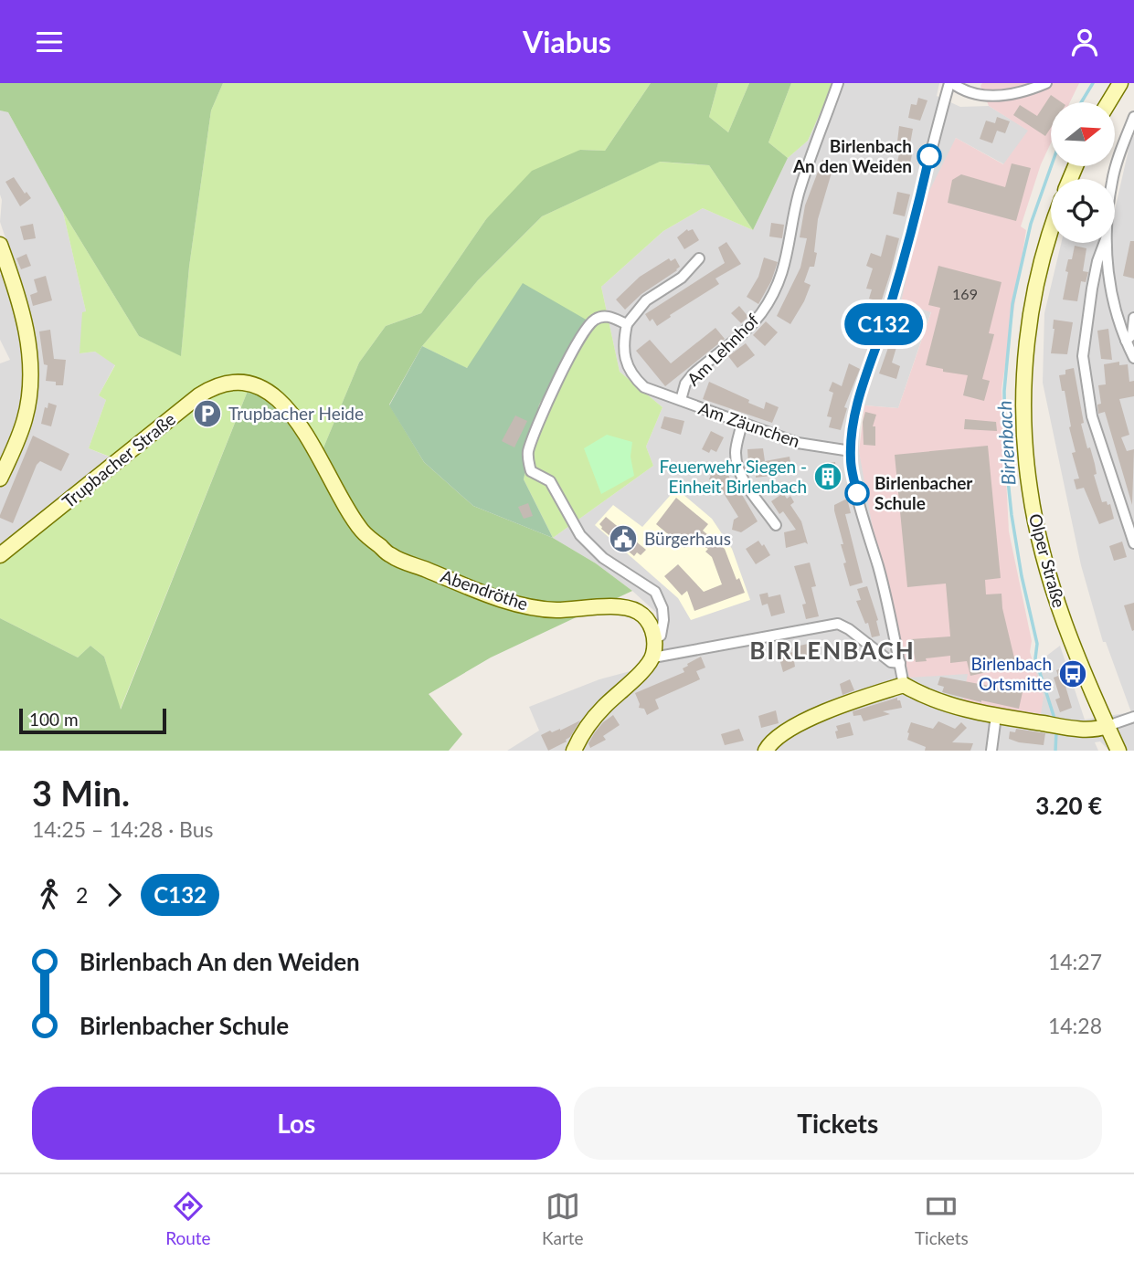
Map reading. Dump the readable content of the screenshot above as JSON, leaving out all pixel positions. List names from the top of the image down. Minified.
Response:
{"streets":{"street":["Am Lehnhof","Am Zäunchen","Trupbacher Straße","Olper Straße","Abendröthe"]},"crossings":[["Am Lehnhof","Am Zäunchen"],["Trupbacher Straße","Abendröthe"]],"districts":["BIRLENBACH"],"water":["Birlenbach"],"places":{"other":["Birlenbach An den Weiden","Birlenbacher Schule"],"parking":["Trupbacher Heide"],"building":["Feuerwehr Siegen - Einheit Birlenbach"],"public building":["Bürgerhaus"],"bus stop":["Birlenbach Ortsmitte"]},"lines":["bus line C132"],"house_numbers":["169"],"scale_bar":"100 m","north":"right","page":{"header":"Viabus","on_map":"C132","scale":"100 m","heading":["3 Min.","14:25 – 14:28 · Bus","3.20 €"],"legs":["2","C132"],"list":[{"name":"Birlenbach An den Weiden","value":"14:27"},{"name":"Birlenbacher Schule","value":"14:28"}],"buttons":["Los","Tickets"],"tabs":["Route","Karte","Tickets"]}}
